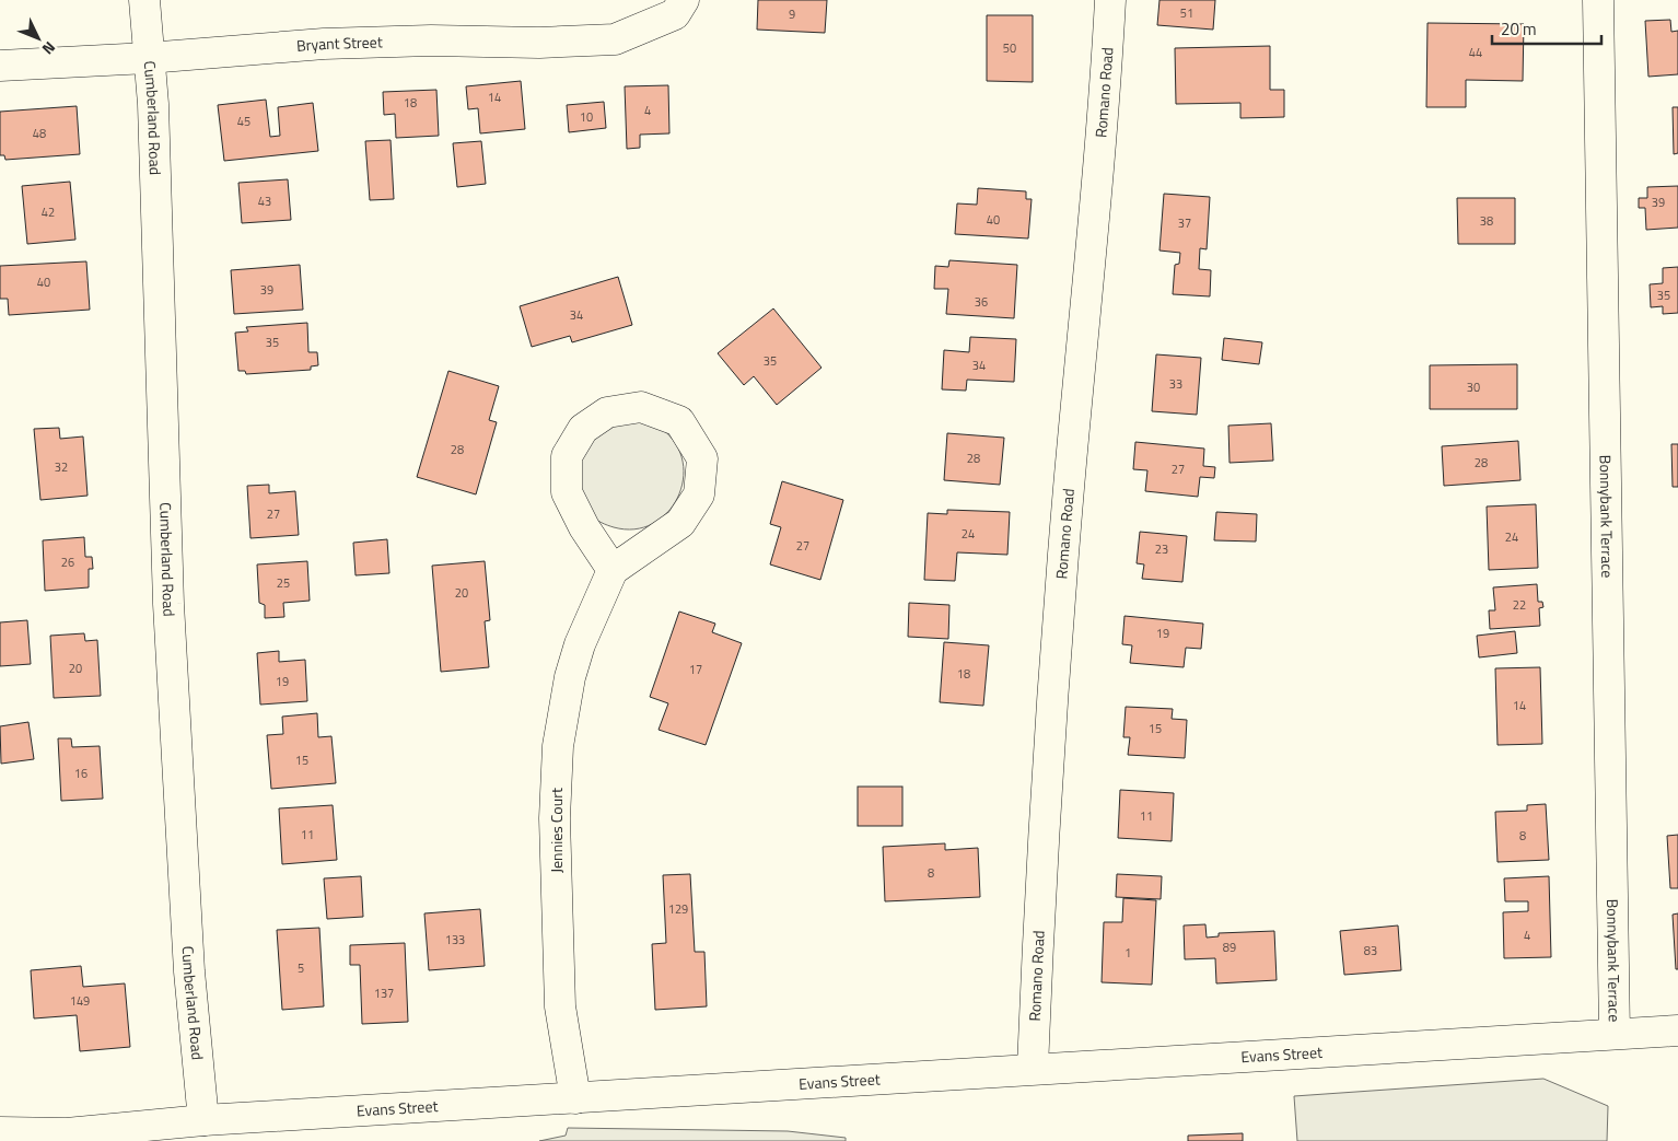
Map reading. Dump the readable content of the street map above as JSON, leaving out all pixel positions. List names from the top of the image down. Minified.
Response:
{"streets":{"street":["Bryant Street","Romano Road","Cumberland Road","Bonnybank Terrace","Jennies Court","Evans Street"]},"crossings":[["Bryant Street","Cumberland Road"],["Romano Road","Evans Street"],["Cumberland Road","Evans Street"],["Bonnybank Terrace","Evans Street"],["Jennies Court","Evans Street"]],"house_numbers":["51","9","50","44","14","18","4","10","45","48","43","39","42","40","38","37","40","39","35","36","34","35","35","34","33","30","28","28","28","32","27","27","24","24","27","23","26","25","20","22","19","20","17","18","19","14","15","15","16","11","11","8","8","129","4","133","89","83","1","5","137","149"],"scale_bar":"20 m","north":"bottom right"}
